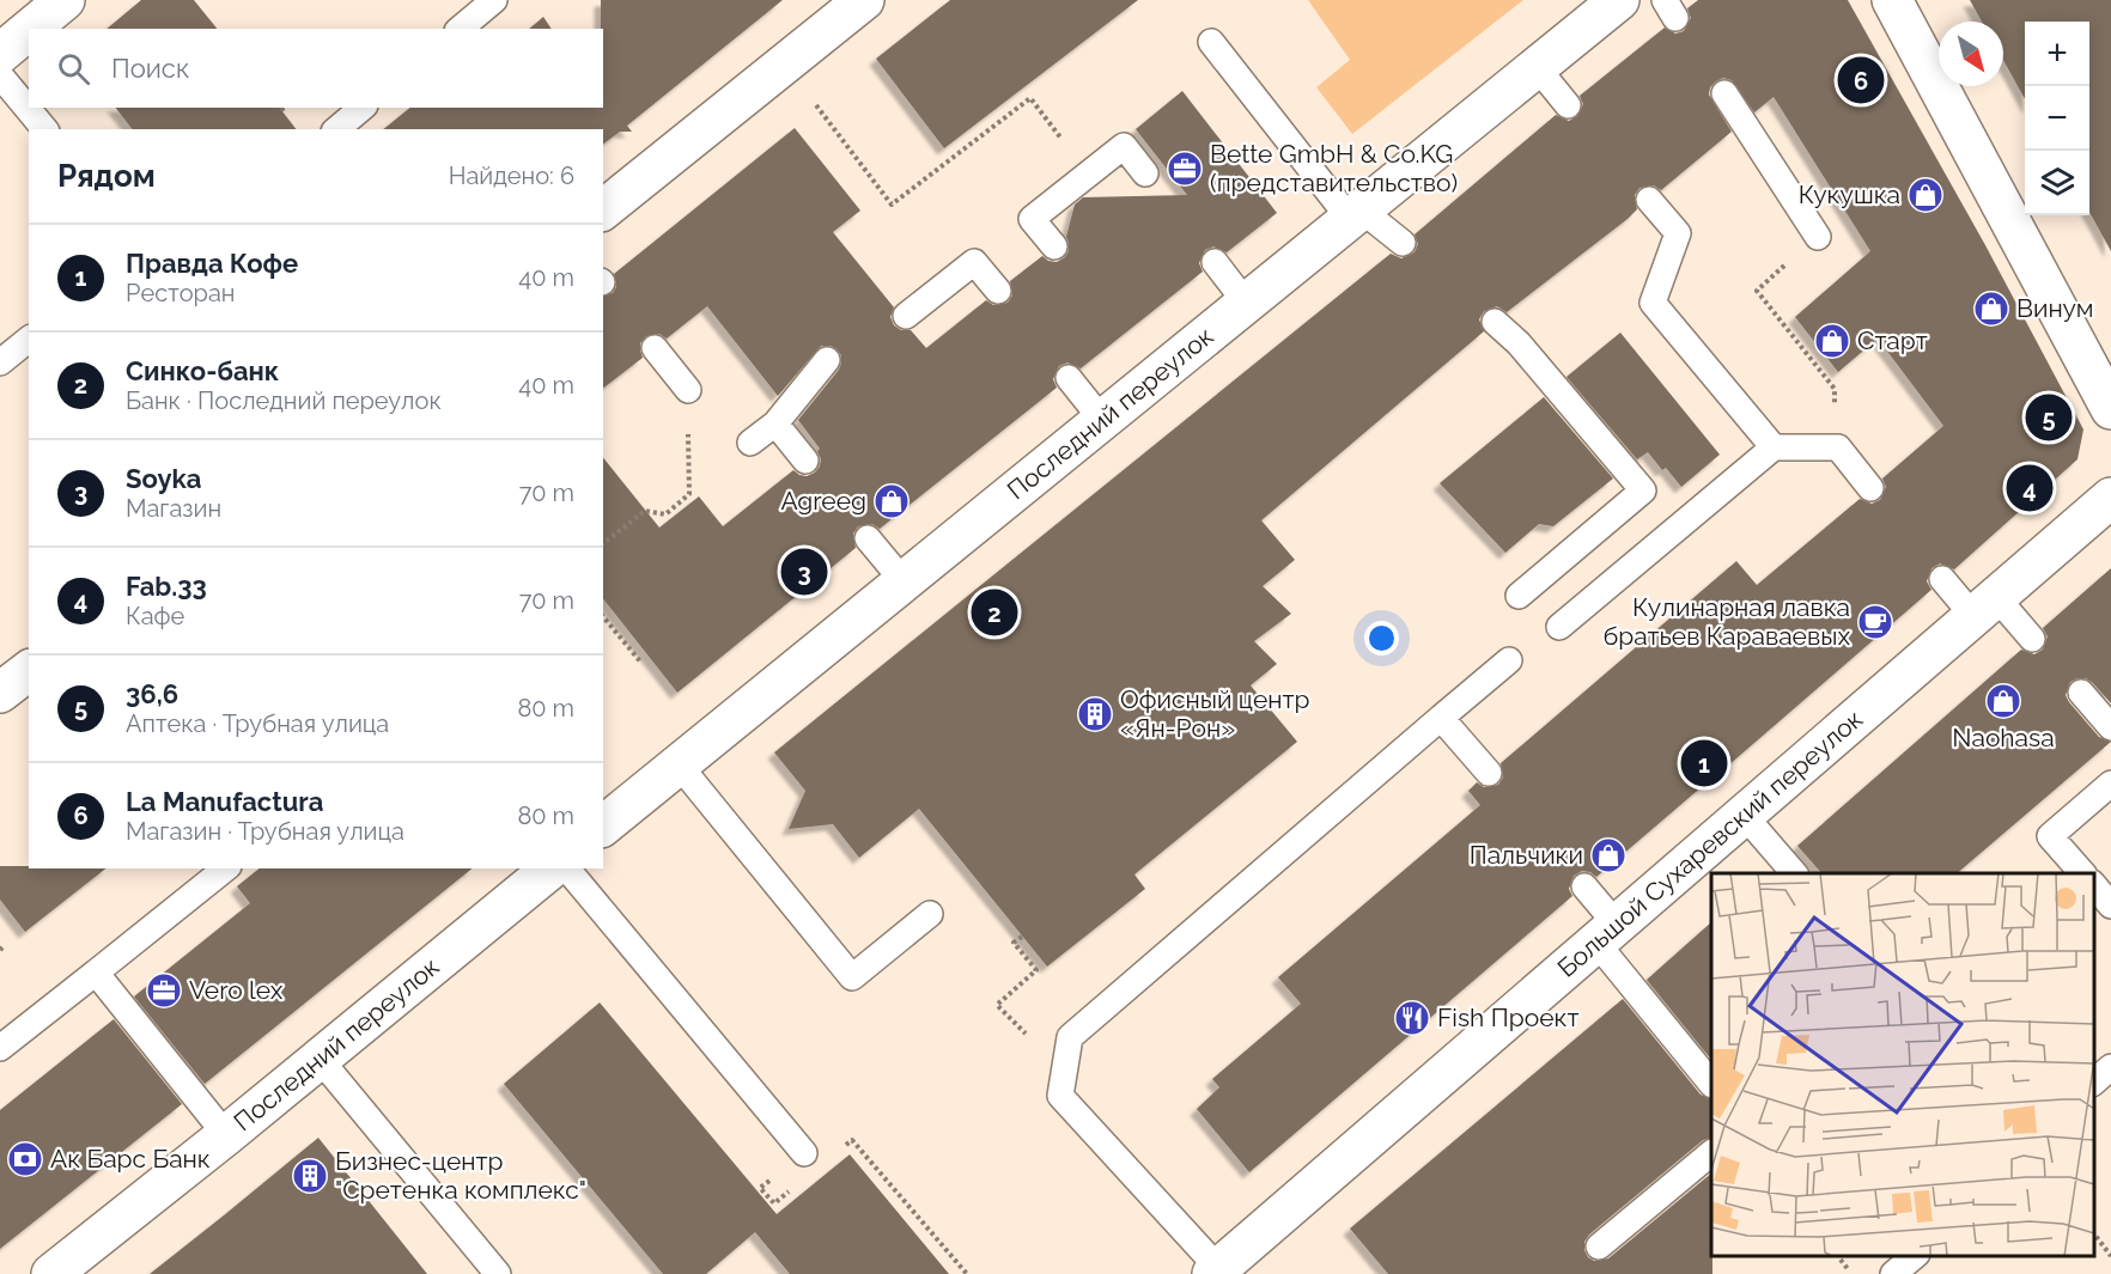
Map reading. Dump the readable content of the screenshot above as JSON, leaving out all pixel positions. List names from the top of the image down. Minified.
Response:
{"streets":{"street":["Последний переулок","Большой Сухаревский переулок"]},"places":{"office":["Bette GmbH & Co.KG (представительство)","Vero lex"],"shop":["Кукушка","Винум","Старт","Agreeg","Naohasa","Пальчики"],"cafe":["Кулинарная лавка братьев Караваевых"],"building":["Офисный центр «Ян-Рон»","Бизнес-центр \"Сретенка комплекс\""],"restaurant":["Fish Проект"],"bank":["Ак Барс Банк"]},"north":"bottom right","page":{"map_buttons":["+","−"],"search":"Поиск","pins":["6","5","4","3","2","1"],"heading":["Рядом","Найдено: 6"],"list":[{"mark":"1","name":"Правда Кофе","note":"Ресторан","value":"40 m"},{"mark":"2","name":"Синко-банк","note":"Банк · Последний переулок","value":"40 m"},{"mark":"3","name":"Soyka","note":"Магазин","value":"70 m"},{"mark":"4","name":"Fab.33","note":"Кафе","value":"70 m"},{"mark":"5","name":"36,6","note":"Аптека · Трубная улица","value":"80 m"},{"mark":"6","name":"La Manufactura","note":"Магазин · Трубная улица","value":"80 m"}]}}
